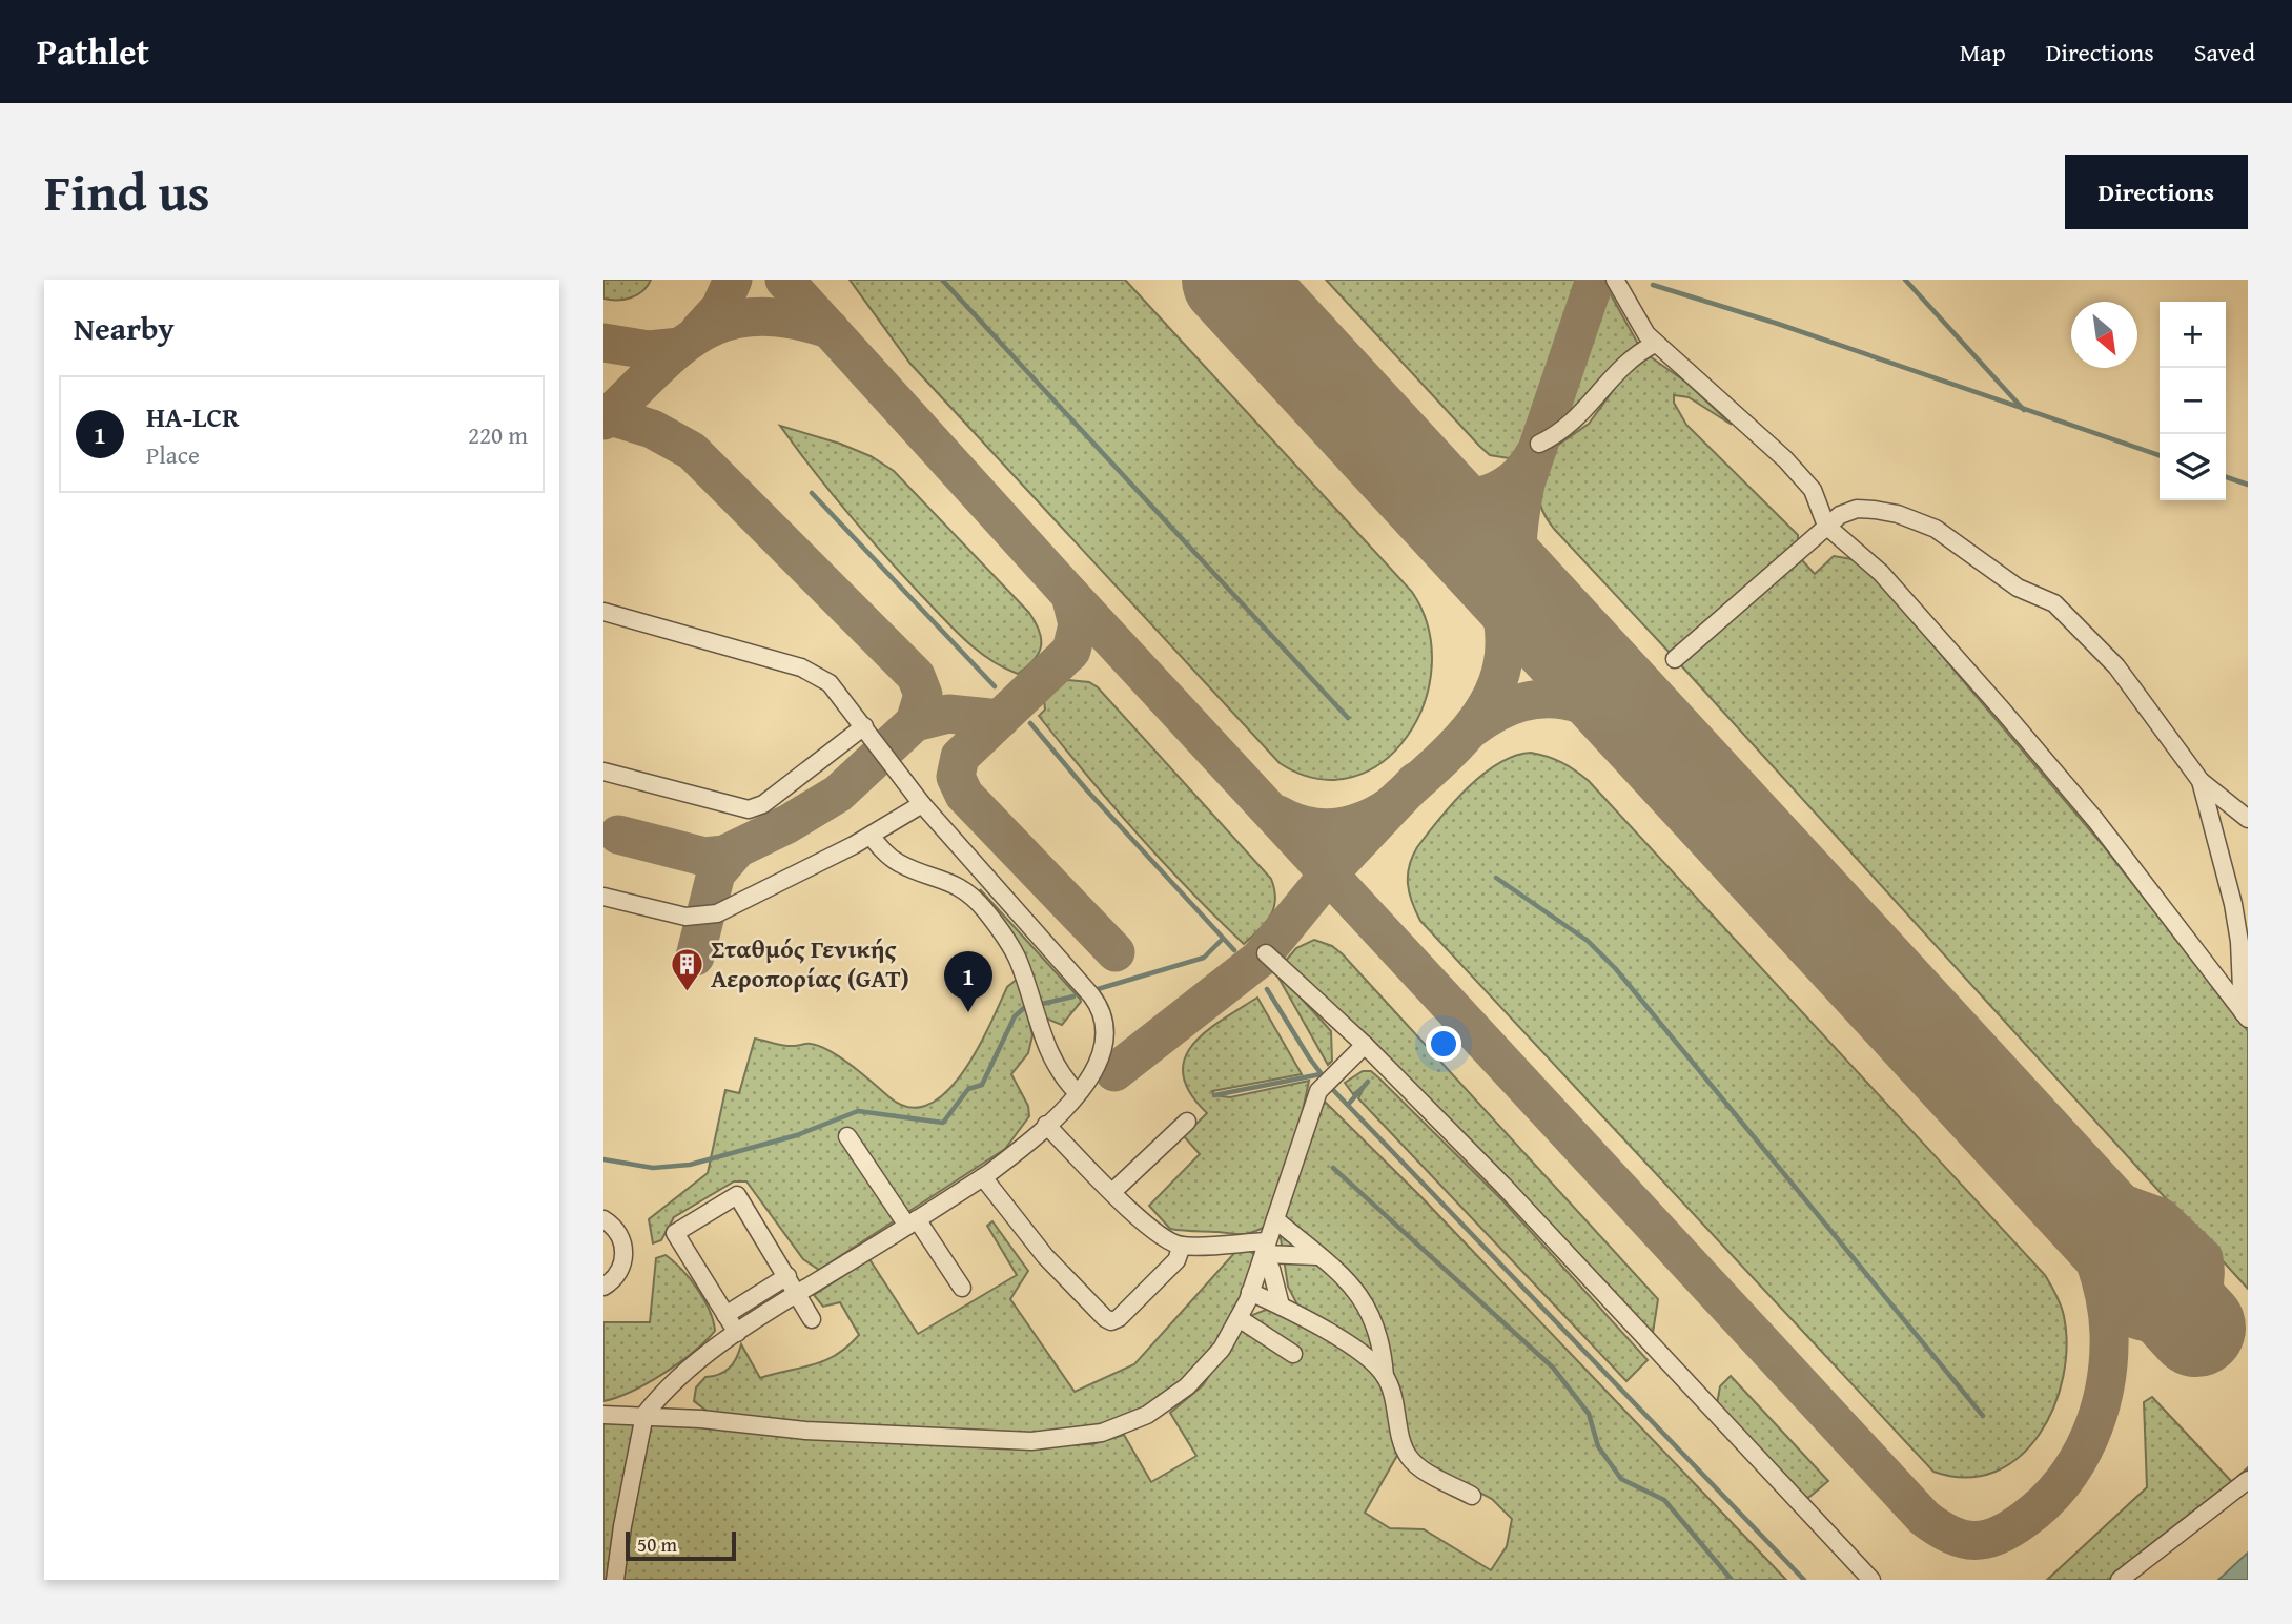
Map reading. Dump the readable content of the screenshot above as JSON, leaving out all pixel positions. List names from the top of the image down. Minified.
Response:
{"places":{"building":["Σταθμός Γενικής Αεροπορίας (GAT)"]},"scale_bar":"50 m","north":"bottom right","page":{"header":"Pathlet","nav":["Map","Directions","Saved"],"title":"Find us","buttons":"Directions","heading":"Nearby","map_buttons":["+","−"],"list":[{"mark":"1","name":"HA-LCR","note":"Place","value":"220 m"}],"pins":"1","scale":"50 m"}}
